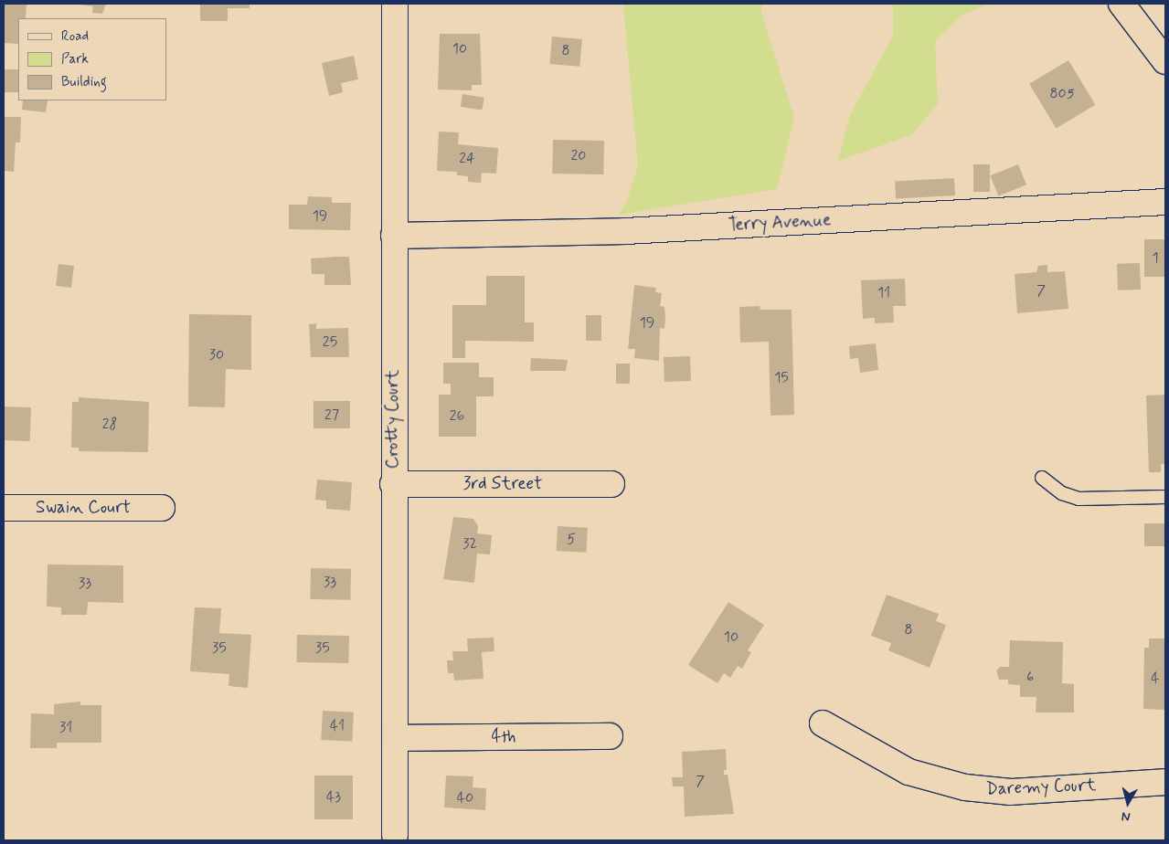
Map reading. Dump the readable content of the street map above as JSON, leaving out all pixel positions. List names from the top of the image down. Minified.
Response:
{"streets":{"street":["Terry Avenue","Crotty Court","3rd Street","Swain Court","4th","Daremy Court"]},"crossings":[["Terry Avenue","Crotty Court"],["Crotty Court","3rd Street"],["Crotty Court","4th"]],"house_numbers":["10","8","805","20","24","19","1","7","11","19","25","30","15","27","26","28","5","32","33","33","8","10","35","35","6","4","41","31","7","43","40"],"legend":["Road","Park","Building"],"north":"bottom"}
